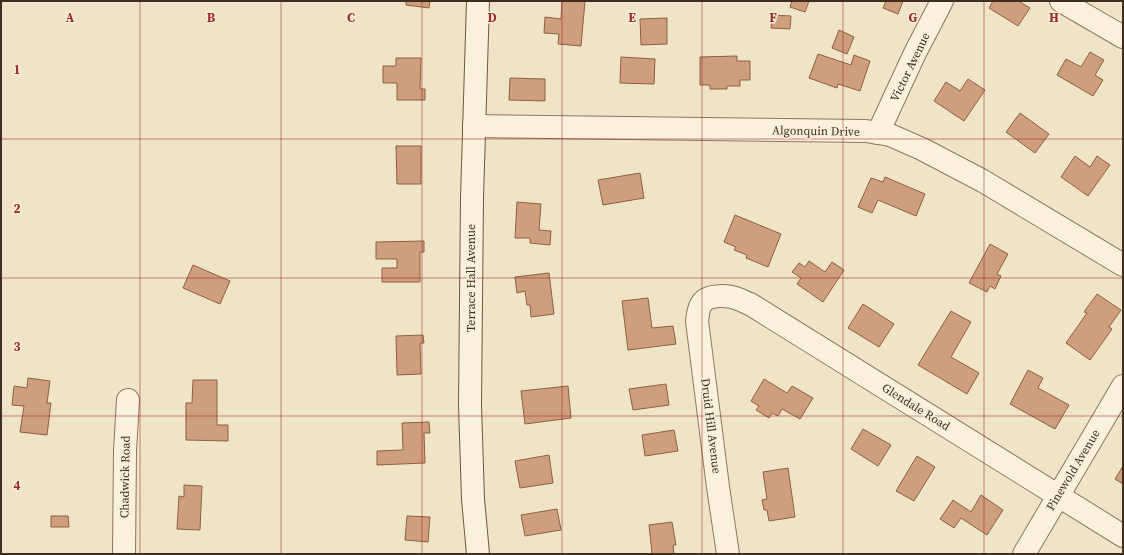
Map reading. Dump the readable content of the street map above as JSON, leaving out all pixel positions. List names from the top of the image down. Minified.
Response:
{"streets":{"street":["Victor Avenue","Algonquin Drive","Terrace Hall Avenue","Glendale Road","Druid Hill Avenue","Pinewold Avenue","Chadwick Road"]},"crossings":[["Victor Avenue","Algonquin Drive"],["Algonquin Drive","Terrace Hall Avenue"],["Glendale Road","Druid Hill Avenue"],["Glendale Road","Pinewold Avenue"]],"grid":{"columns":["A","B","C","D","E","F","G","H"],"rows":["1","2","3","4"]}}
